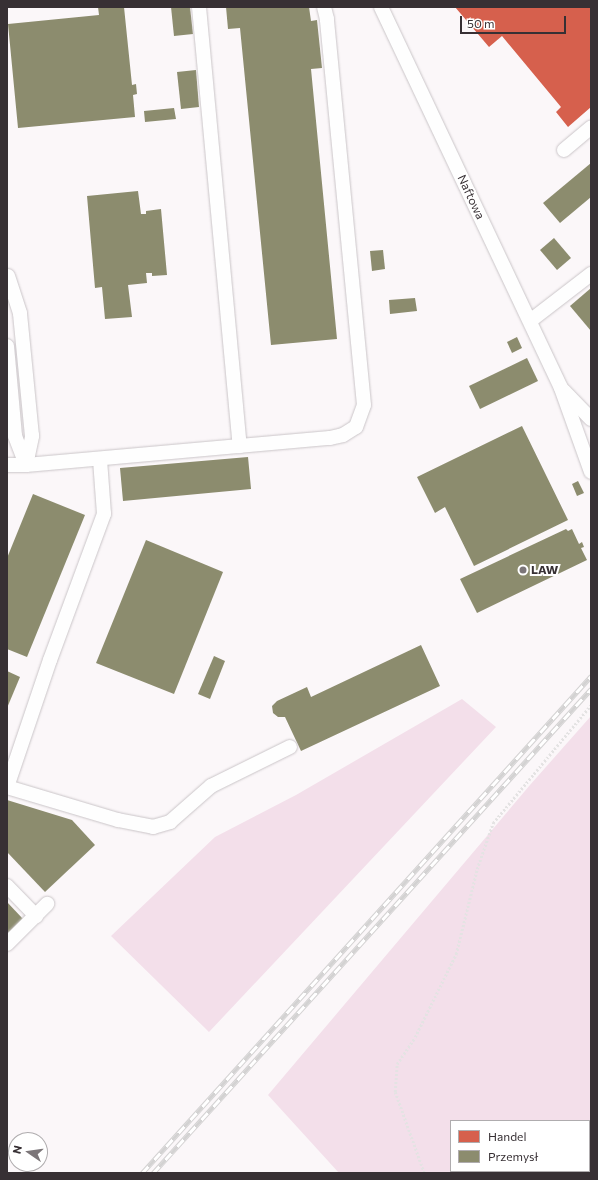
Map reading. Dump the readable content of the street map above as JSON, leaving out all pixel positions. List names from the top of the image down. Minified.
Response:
{"streets":{"street":["Naftowa"]},"places":["LAW"],"legend":["Handel","Przemysł"],"scale_bar":"50 m","north":"left"}
